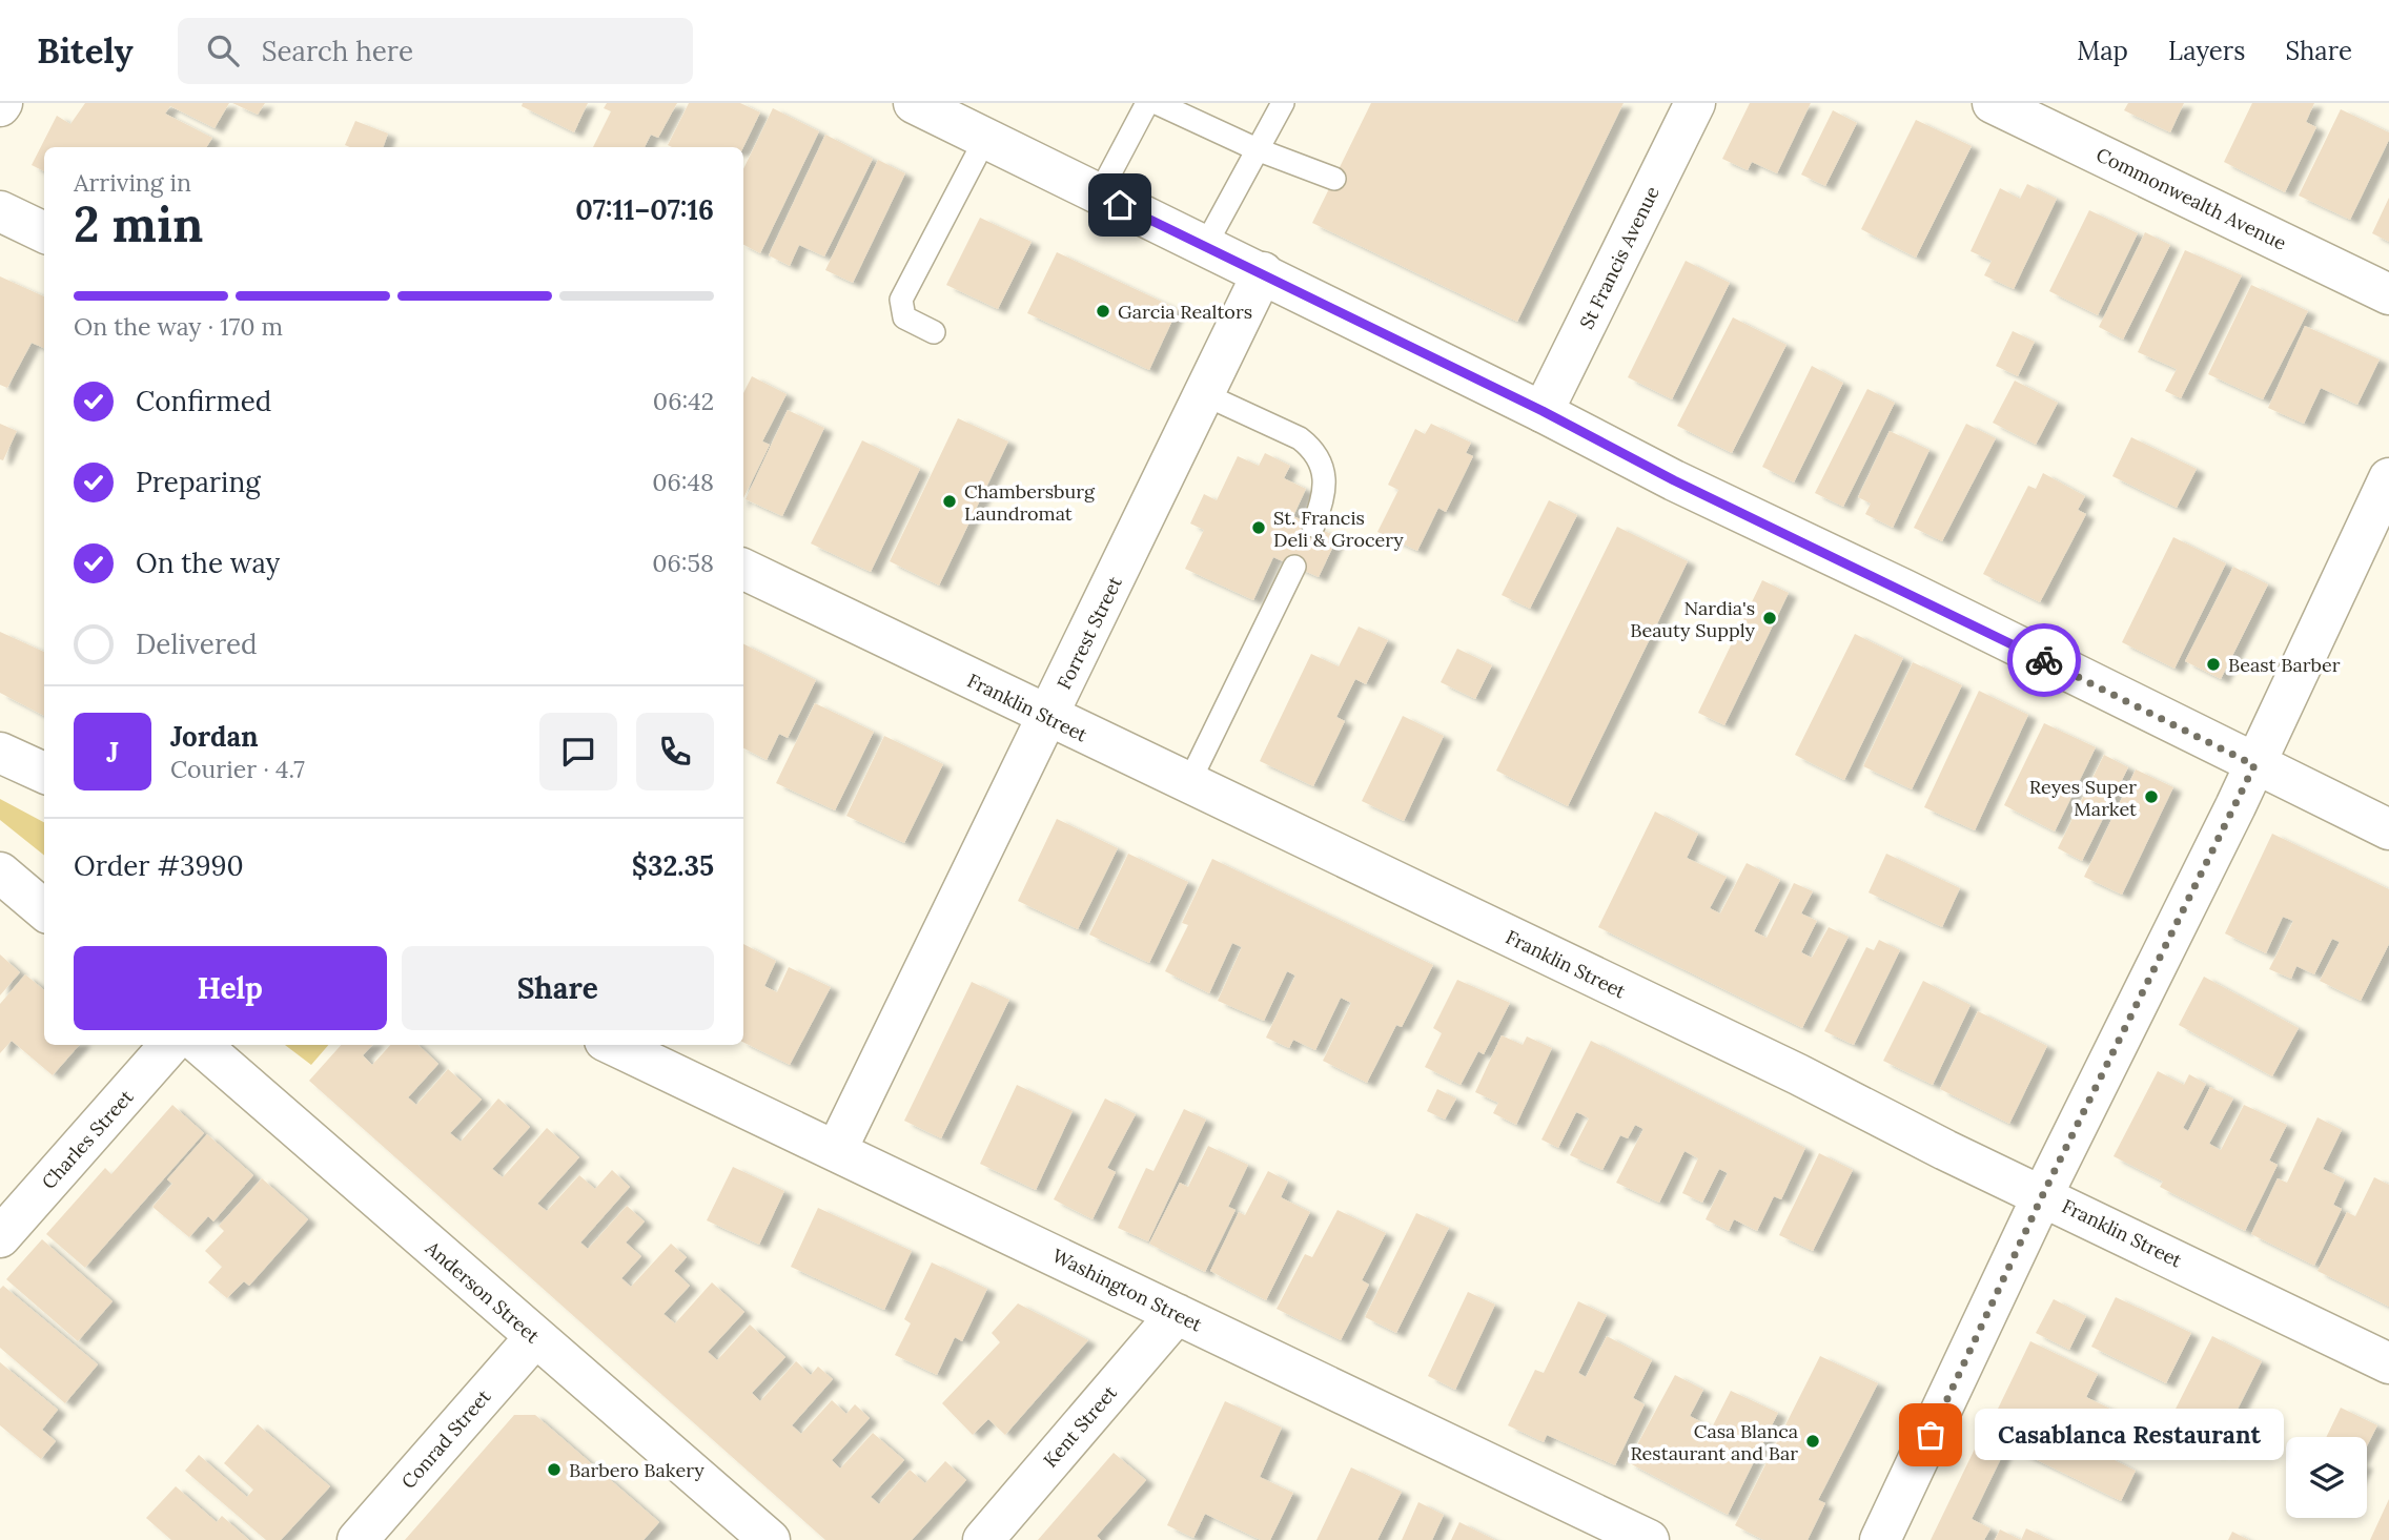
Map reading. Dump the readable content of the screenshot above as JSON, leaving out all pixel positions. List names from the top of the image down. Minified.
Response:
{"streets":{"street":["Commonwealth Avenue","St Francis Avenue","Forrest Street","Franklin Street","Charles Street","Washington Street","Anderson Street","Kent Street","Conrad Street"]},"crossings":[["Forrest Street","Franklin Street"],["Forrest Street","Washington Street"],["Washington Street","Kent Street"],["Anderson Street","Conrad Street"]],"places":["Garcia Realtors","Chambersburg Laundromat","St. Francis Deli & Grocery","Nardia's Beauty Supply","Beast Barber","Reyes Super Market","Casablanca Restaurant","Casa Blanca Restaurant and Bar","Barbero Bakery"],"page":{"header":"Bitely","search":"Search here","nav":["Map","Layers","Share"],"heading":["2 min","Arriving in","07:11–07:16"],"panel":["Jordan","Courier · 4.7","Order #3990","$32.35"],"bar":"On the way · 170 m","list":[["Confirmed","06:42"],["Preparing","06:48"],["On the way","06:58"],"Delivered"],"round":"J","buttons":["Help","Share"],"bubble":"Casablanca Restaurant"}}
